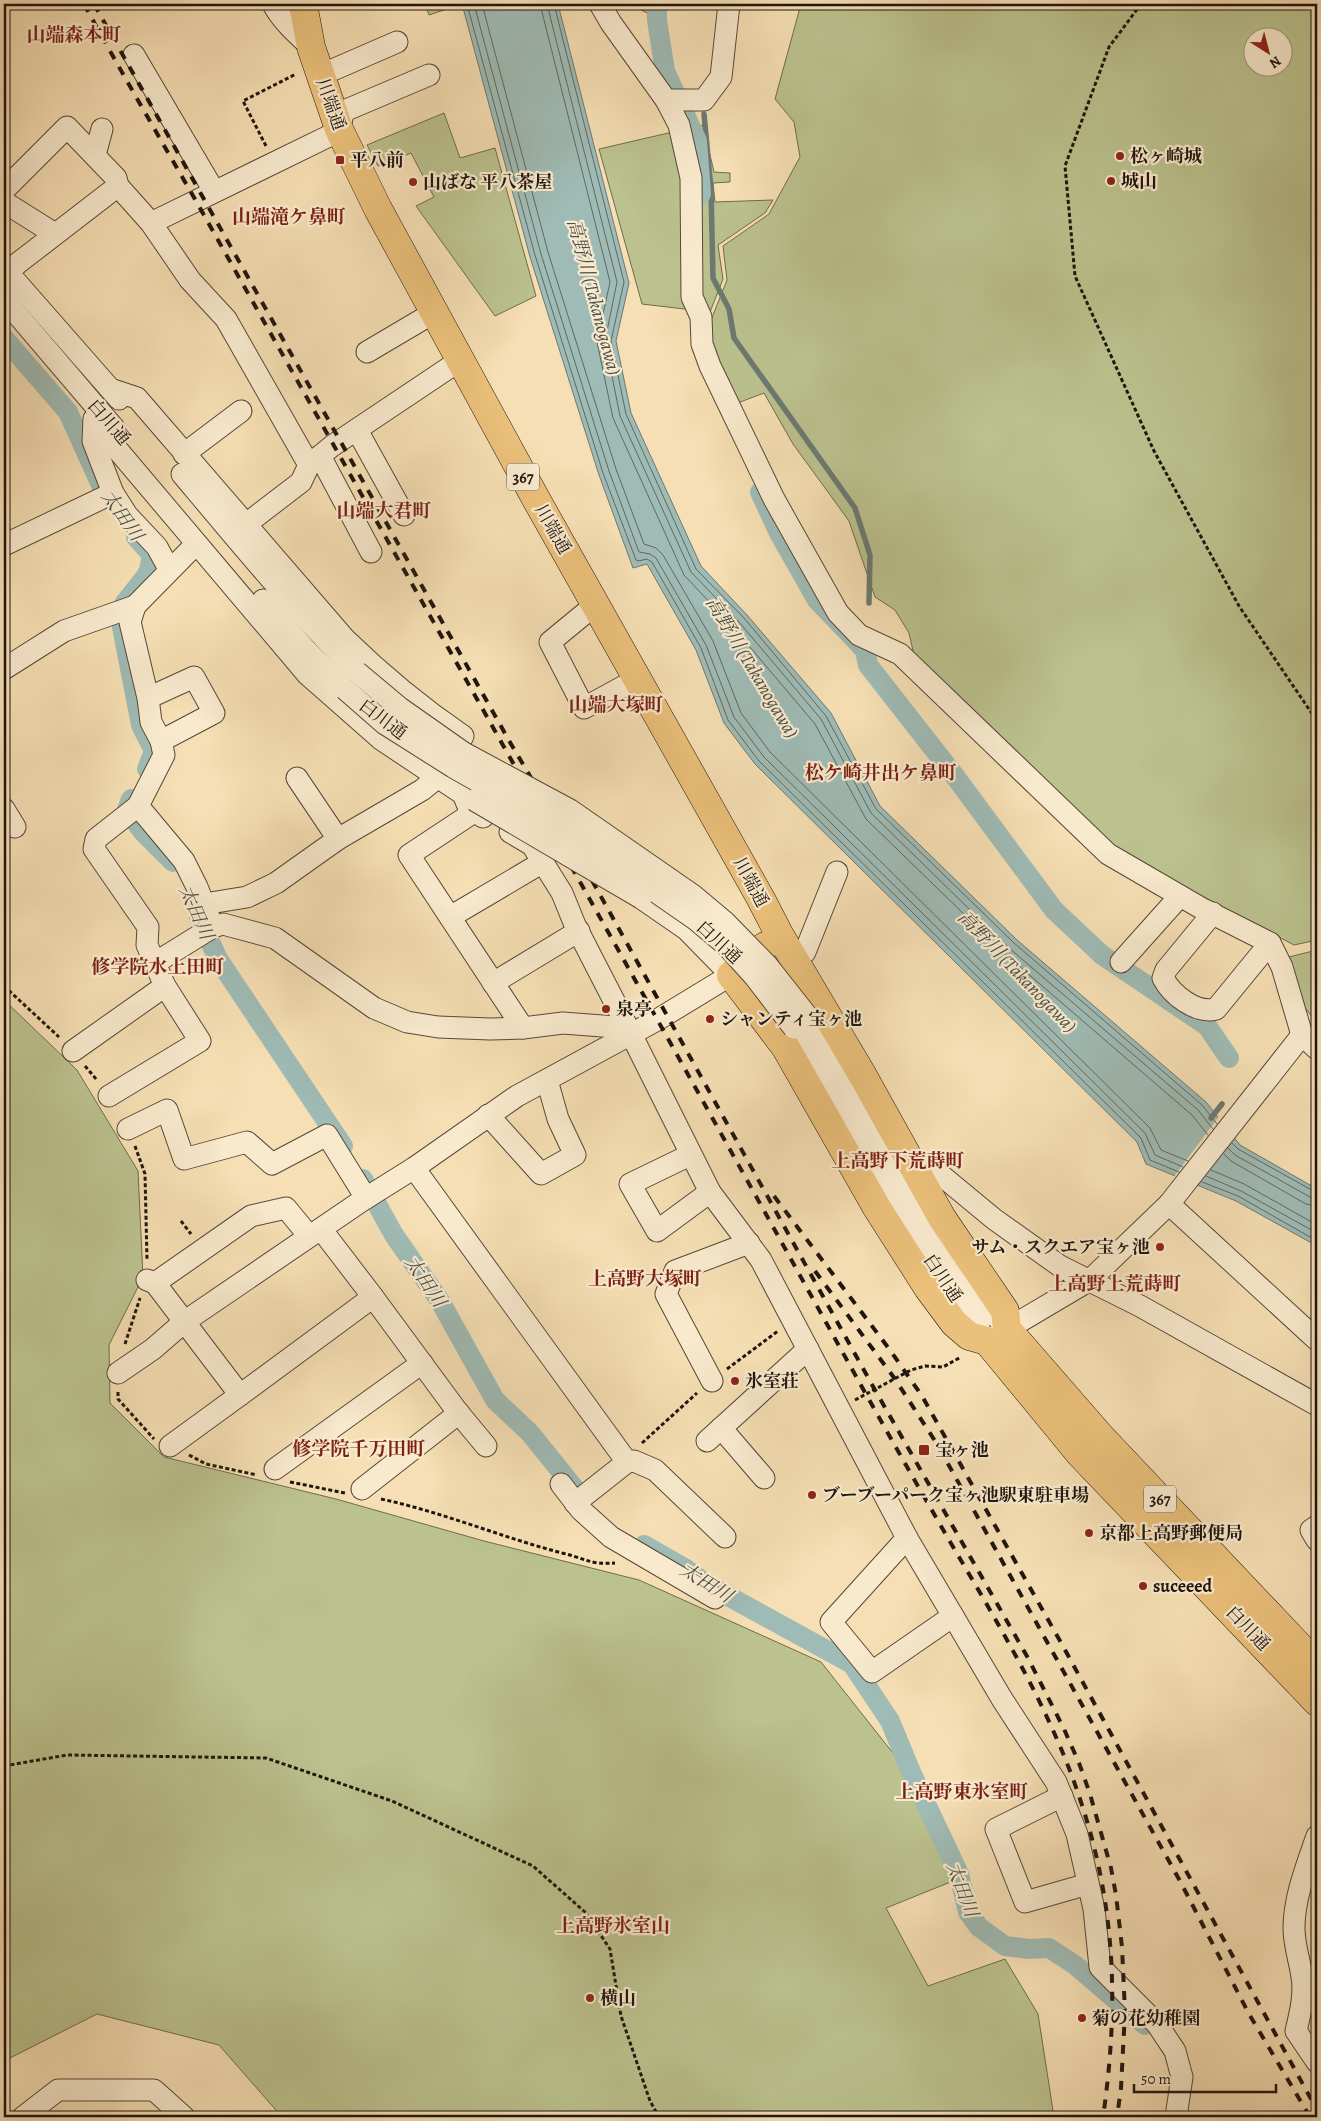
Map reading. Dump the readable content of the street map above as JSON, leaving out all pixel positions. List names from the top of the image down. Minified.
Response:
{"streets":{"highway":["川端通","白川通","367"]},"crossings":[["川端通","白川通"],["川端通","367"],["白川通","367"]],"districts":["山端森本町","山端滝ケ鼻町","山端大君町","山端大塚町","松ケ崎井出ケ鼻町","修学院水上田町","上高野下荒蒔町","上高野大塚町","上高野上荒蒔町","修学院千万田町","上高野東氷室町","上高野氷室山"],"water":["高野川 (Takanogawa)","太田川"],"places":{"other":["松ヶ崎城","城山","山ばな 平八茶屋","泉亭","シャンティ宝ヶ池","サム・スクエア宝ヶ池","氷室荘","ブーブーパーク宝ヶ池駅東駐車場","京都上高野郵便局","suceeed","横山","菊の花幼稚園"],"transit":["平八前","宝ヶ池"]},"scale_bar":"50 m","north":"bottom right"}
